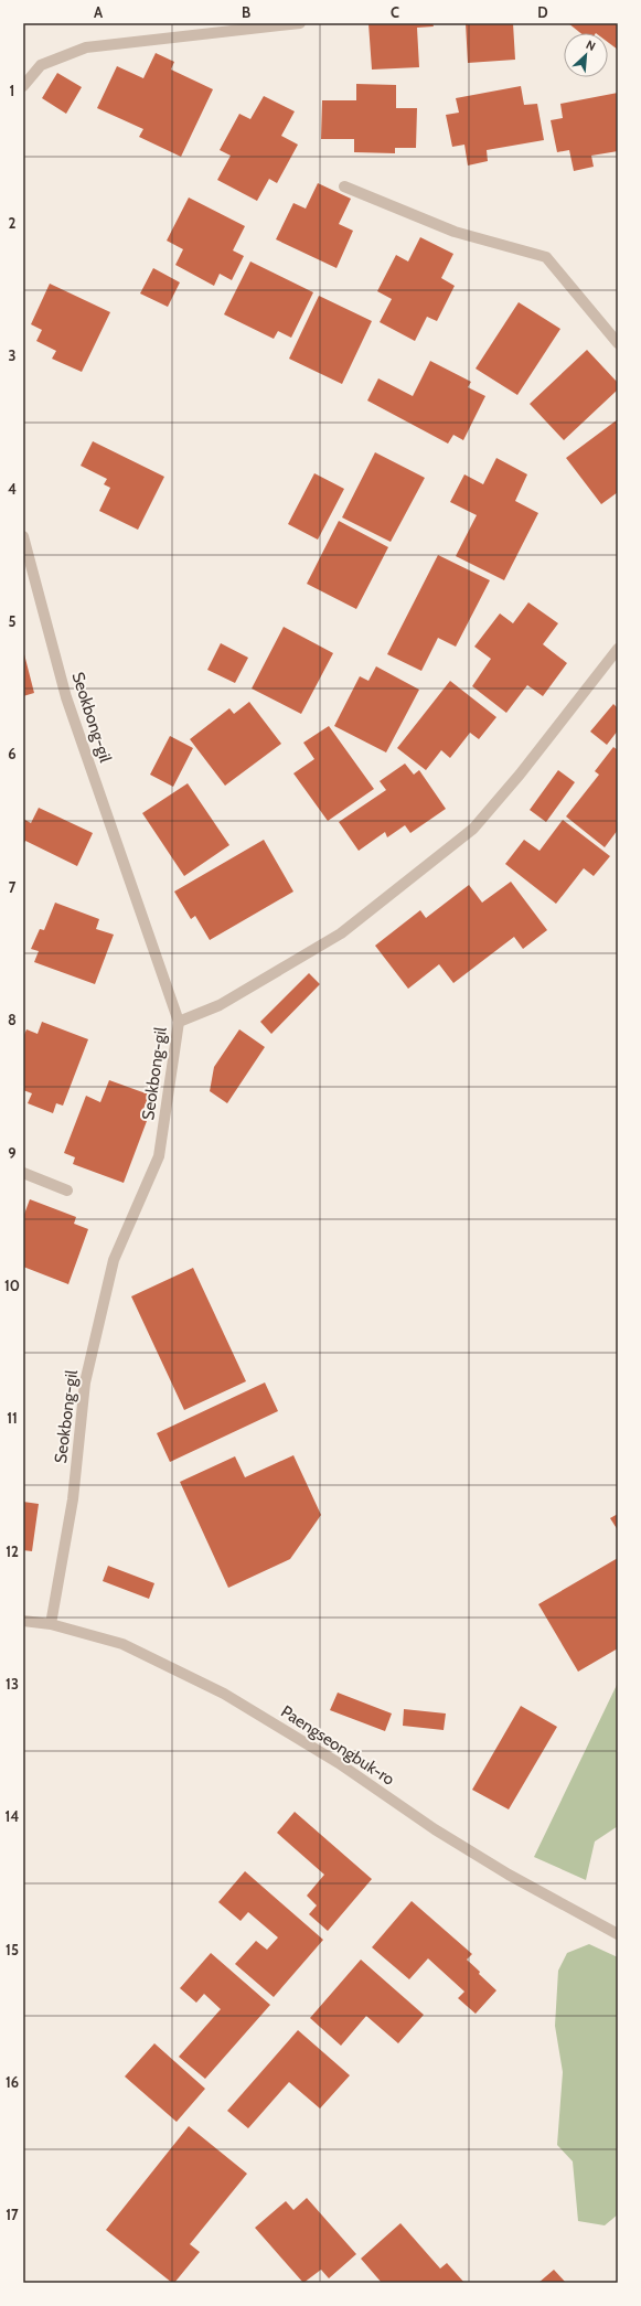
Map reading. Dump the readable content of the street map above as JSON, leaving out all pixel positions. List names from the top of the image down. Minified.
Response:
{"streets":{"street":["Seokbong-gil","Paengseongbuk-ro"]},"crossings":[["Seokbong-gil","Paengseongbuk-ro"]],"north":"top right","grid":{"columns":["A","B","C","D"],"rows":["1","2","3","4","5","6","7","8","9","10","11","12","13","14","15","16","17"]}}
